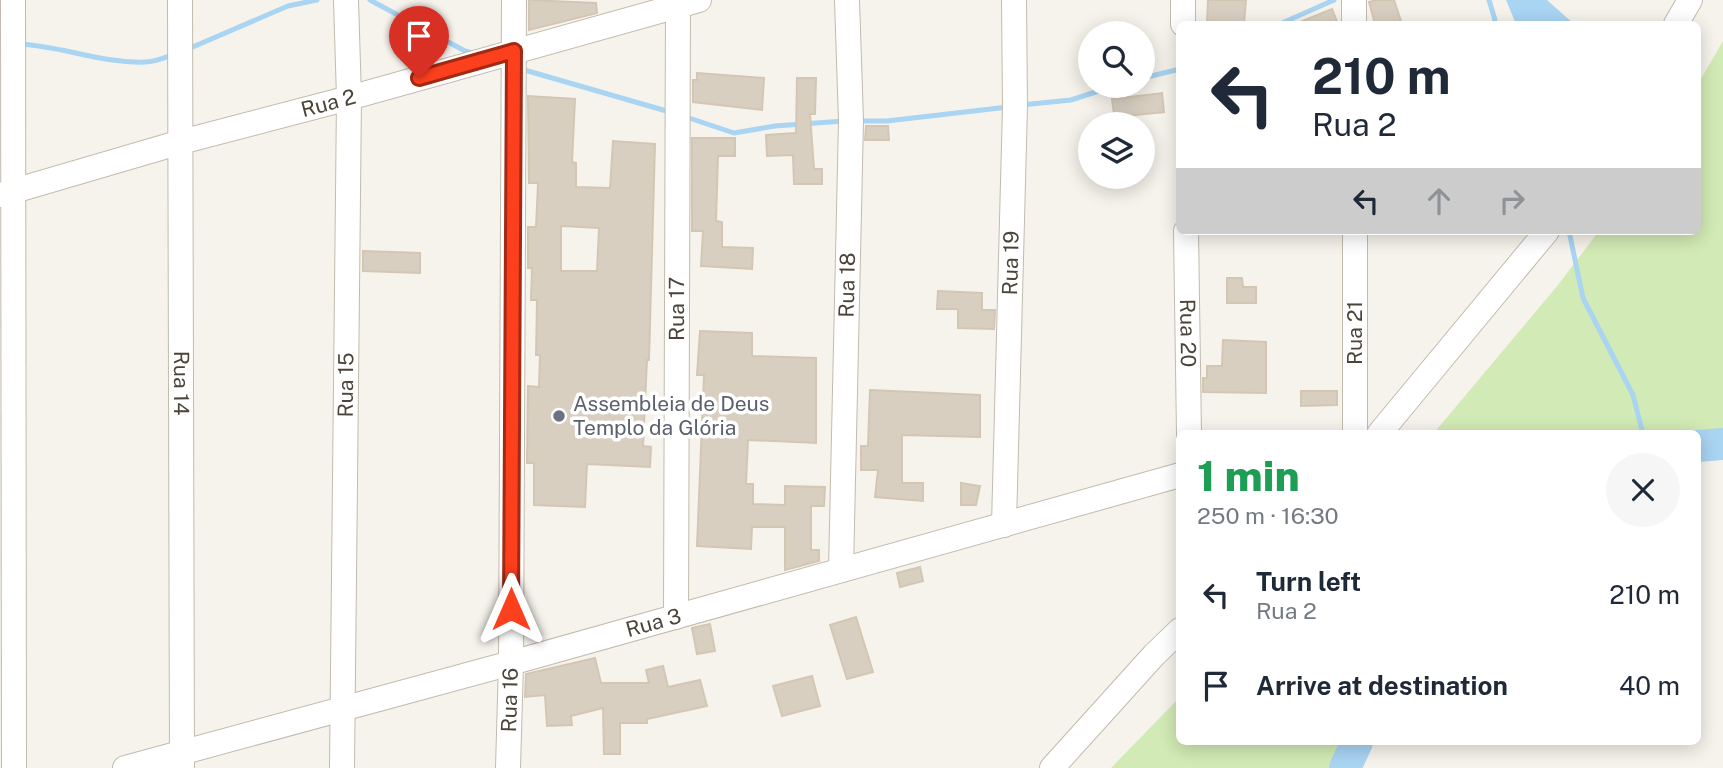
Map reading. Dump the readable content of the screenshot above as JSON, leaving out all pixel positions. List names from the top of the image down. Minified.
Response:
{"streets":{"street":["Rua 2","Rua 19","Rua 18","Rua 17","Rua 20","Rua 21","Rua 14","Rua 15","Rua 3","Rua 16"]},"crossings":[["Rua 2","Rua 17"],["Rua 2","Rua 14"],["Rua 2","Rua 15"],["Rua 2","Rua 16"],["Rua 19","Rua 3"],["Rua 18","Rua 3"],["Rua 17","Rua 3"],["Rua 14","Rua 3"],["Rua 15","Rua 3"],["Rua 3","Rua 16"]],"places":["Assembleia de Deus Templo da Glória"],"page":{"turn":["210 m","Rua 2"],"heading":["1 min","250 m · 16:30"],"list":[{"name":"Turn left","note":"Rua 2","value":"210 m"},{"name":"Arrive at destination","value":"40 m"}]}}
